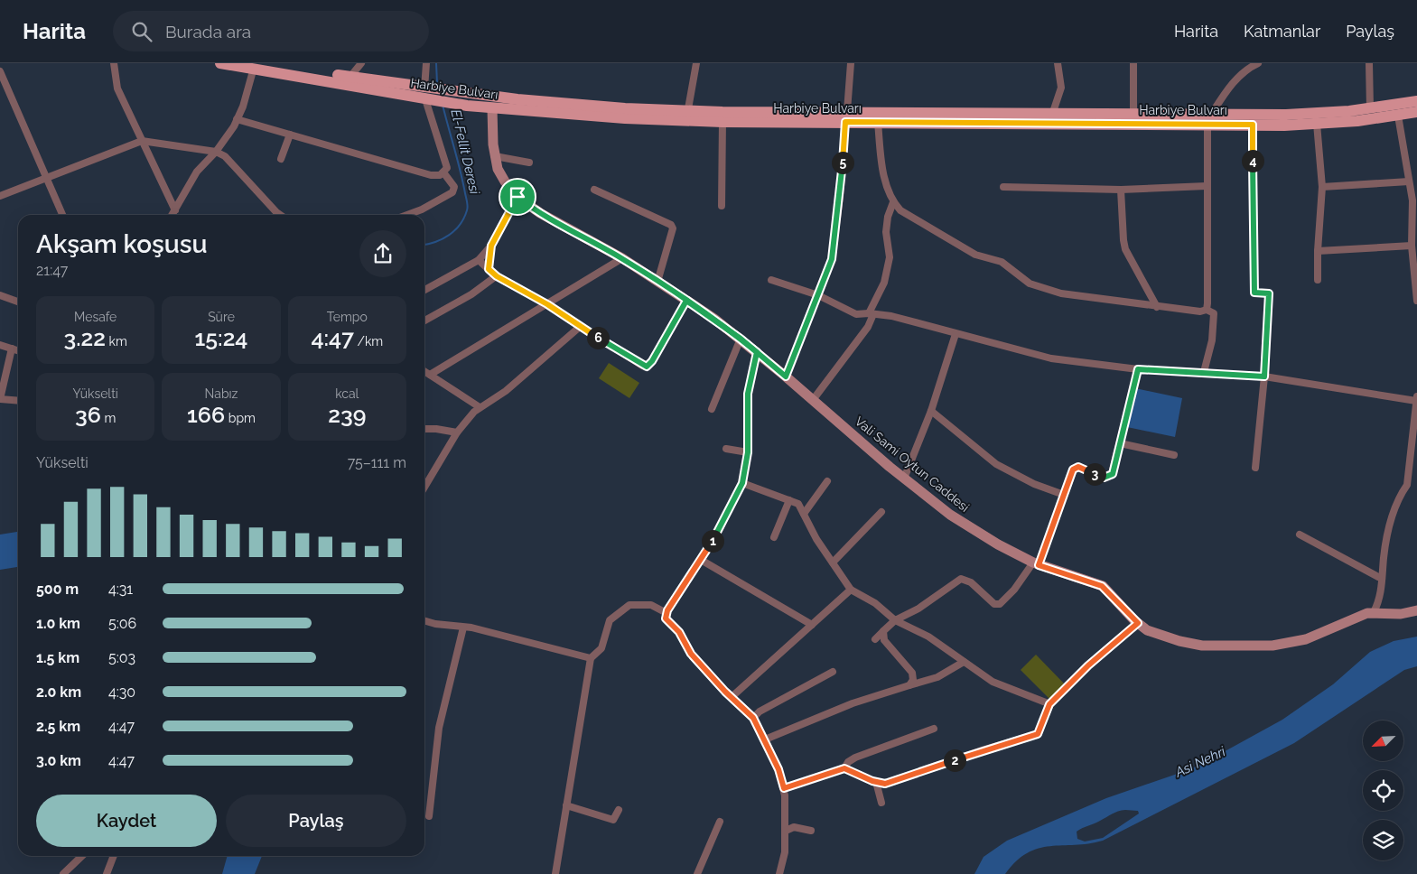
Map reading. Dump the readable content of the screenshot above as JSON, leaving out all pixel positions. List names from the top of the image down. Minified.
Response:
{"streets":{"main road":["Harbiye Bulvarı"],"street":["Vali Sami Oytun Caddesi"]},"crossings":[["Harbiye Bulvarı","Vali Sami Oytun Caddesi"]],"water":["El-Fellit Deresi","Asi Nehri"],"north":"bottom left","page":{"header":"Harita","search":"Burada ara","nav":["Harita","Katmanlar","Paylaş"],"pins":["4","5","6","3","1","2"],"heading":["Akşam koşusu","21:47"],"stats":[["Mesafe","3.22 km"],["Süre","15:24"],["Tempo","4:47 /km"],["Yükselti","36 m"],["Nabız","166 bpm"],["kcal","239"]],"chart":["Yükselti","75–111 m"],"list":[{"name":"500 m","note":"4:31"},{"name":"1.0 km","note":"5:06"},{"name":"1.5 km","note":"5:03"},{"name":"2.0 km","note":"4:30"},{"name":"2.5 km","note":"4:47"},{"name":"3.0 km","note":"4:47"}],"buttons":["Kaydet","Paylaş"]}}
